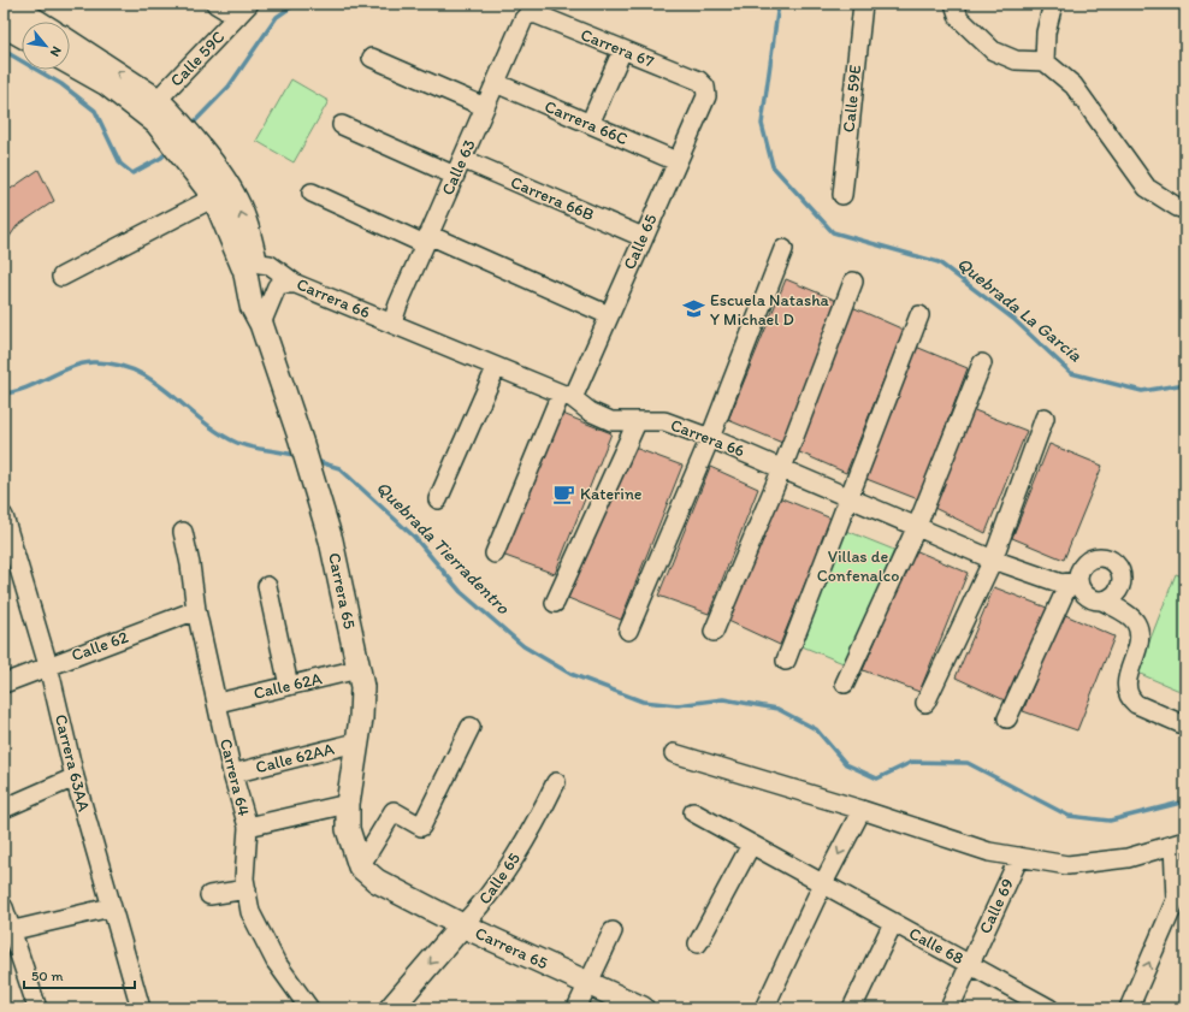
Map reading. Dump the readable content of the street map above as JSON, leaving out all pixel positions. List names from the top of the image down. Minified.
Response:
{"streets":{"main road":["Calle 65","Carrera 65"],"street":["Carrera 67","Calle 59C","Calle 59E","Carrera 66C","Calle 63","Carrera 66B","Carrera 66","Calle 62","Calle 62A","Calle 62AA","Carrera 63AA","Carrera 64","Calle 69","Calle 68"]},"crossings":[["Carrera 67","Calle 63"],["Carrera 67","Calle 65"],["Carrera 66C","Calle 63"],["Carrera 66C","Calle 65"],["Calle 63","Carrera 66B"],["Calle 63","Carrera 66"],["Carrera 66B","Calle 65"],["Calle 65","Carrera 66"],["Calle 65","Carrera 65"],["Carrera 66","Carrera 65"],["Carrera 65","Calle 62A"],["Carrera 65","Calle 62AA"],["Calle 62","Carrera 63AA"],["Calle 62","Carrera 64"],["Calle 62A","Carrera 64"],["Calle 62AA","Carrera 64"],["Calle 69","Calle 68"]],"water":["Quebrada La García","Quebrada Tierradentro"],"parks":["Villas de Confenalco"],"places":{"school or university":["Escuela Natasha Y Michael D"],"cafe":["Katerine"]},"scale_bar":"50 m","north":"bottom right"}
